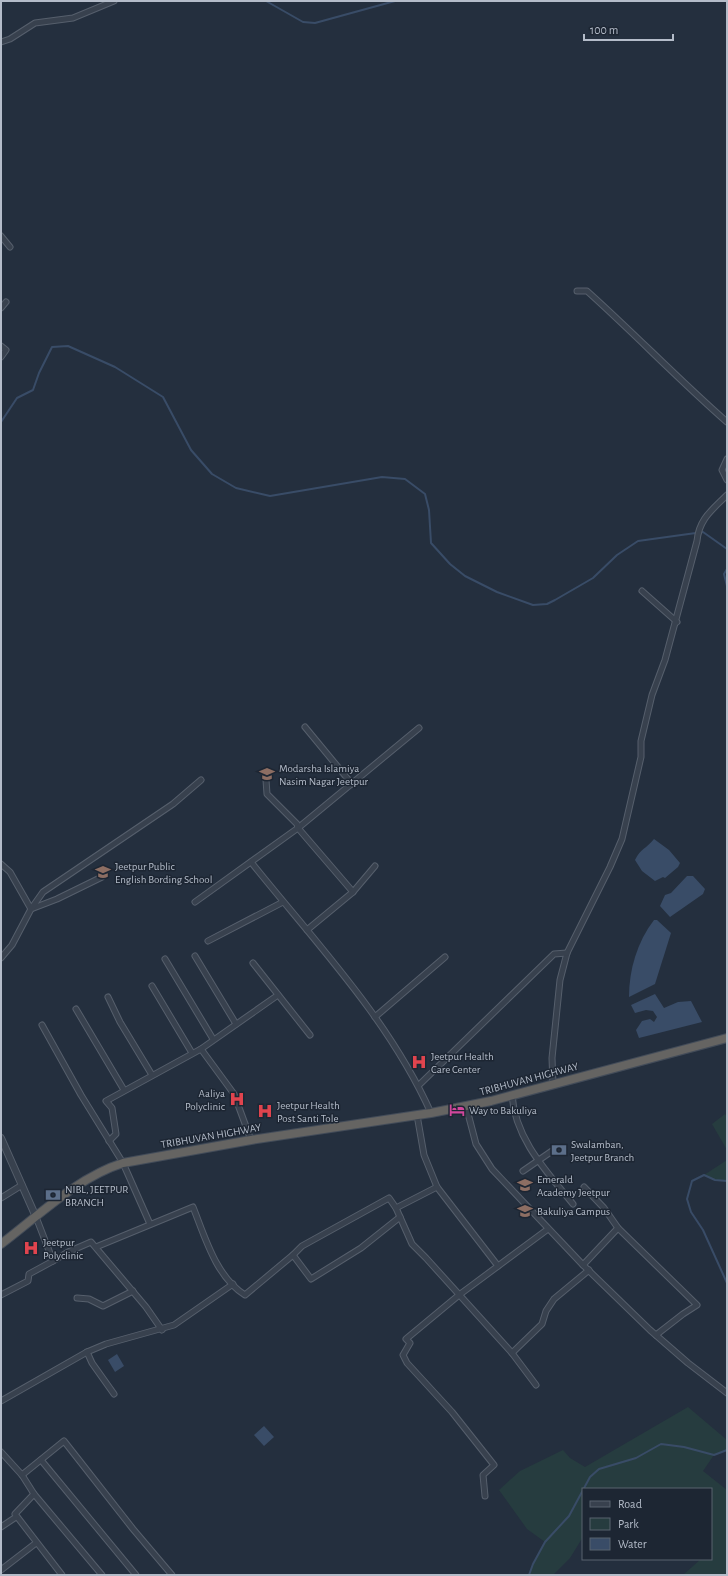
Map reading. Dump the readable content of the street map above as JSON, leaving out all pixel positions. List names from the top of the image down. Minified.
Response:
{"streets":{"highway":["TRIBHUVAN HIGHWAY"]},"places":{"school or university":["Modarsha Islamiya Nasim Nagar Jeetpur","Jeetpur Public English Bording School","Emerald Academy Jeetpur","Bakuliya Campus"],"hospital":["Jeetpur Health Care Center","Aaliya Polyclinic","Jeetpur Health Post Santi Tole","Jeetpur Polyclinic"],"hotel":["Way to Bakuliya"],"bank":["Swalamban, Jeetpur Branch","NIBL, JEETPUR BRANCH"]},"legend":["Road","Park","Water"],"scale_bar":"100 m"}
